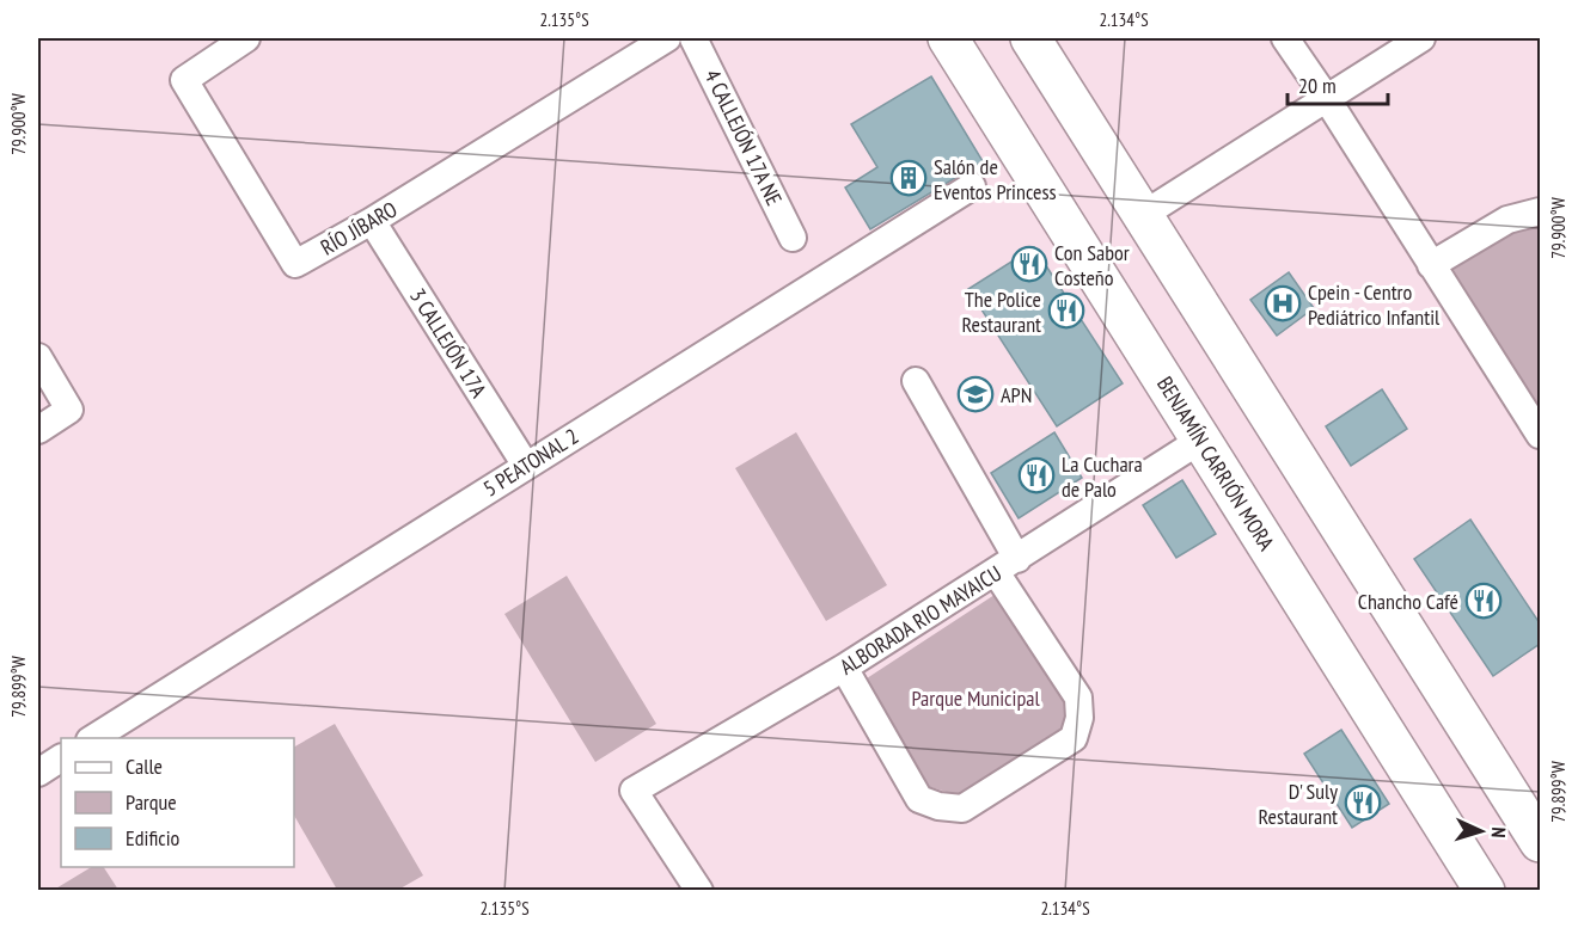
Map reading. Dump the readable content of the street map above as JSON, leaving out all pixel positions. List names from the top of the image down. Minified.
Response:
{"streets":{"main road":["BENJAMÍN CARRIÓN MORA"],"street":["4 CALLEJÓN 17A NE","RÍO JÍBARO","3 CALLEJÓN 17A","5 PEATONAL 2","ALBORADA RIO MAYAICU"]},"crossings":[["RÍO JÍBARO","3 CALLEJÓN 17A"],["3 CALLEJÓN 17A","5 PEATONAL 2"],["BENJAMÍN CARRIÓN MORA","ALBORADA RIO MAYAICU"]],"parks":["Parque Municipal"],"places":{"building":["Salón de Eventos Princess"],"restaurant":["Con Sabor Costeño","The Police Restaurant","La Cuchara de Palo","Chancho Café","D' Suly Restaurant"],"hospital":["Cpein - Centro Pediátrico Infantil"],"school or university":["APN"]},"legend":["Calle","Parque","Edificio"],"scale_bar":"20 m","north":"right","coordinates":["2.135°S","2.134°S","79.900°W","79.899°W"]}
